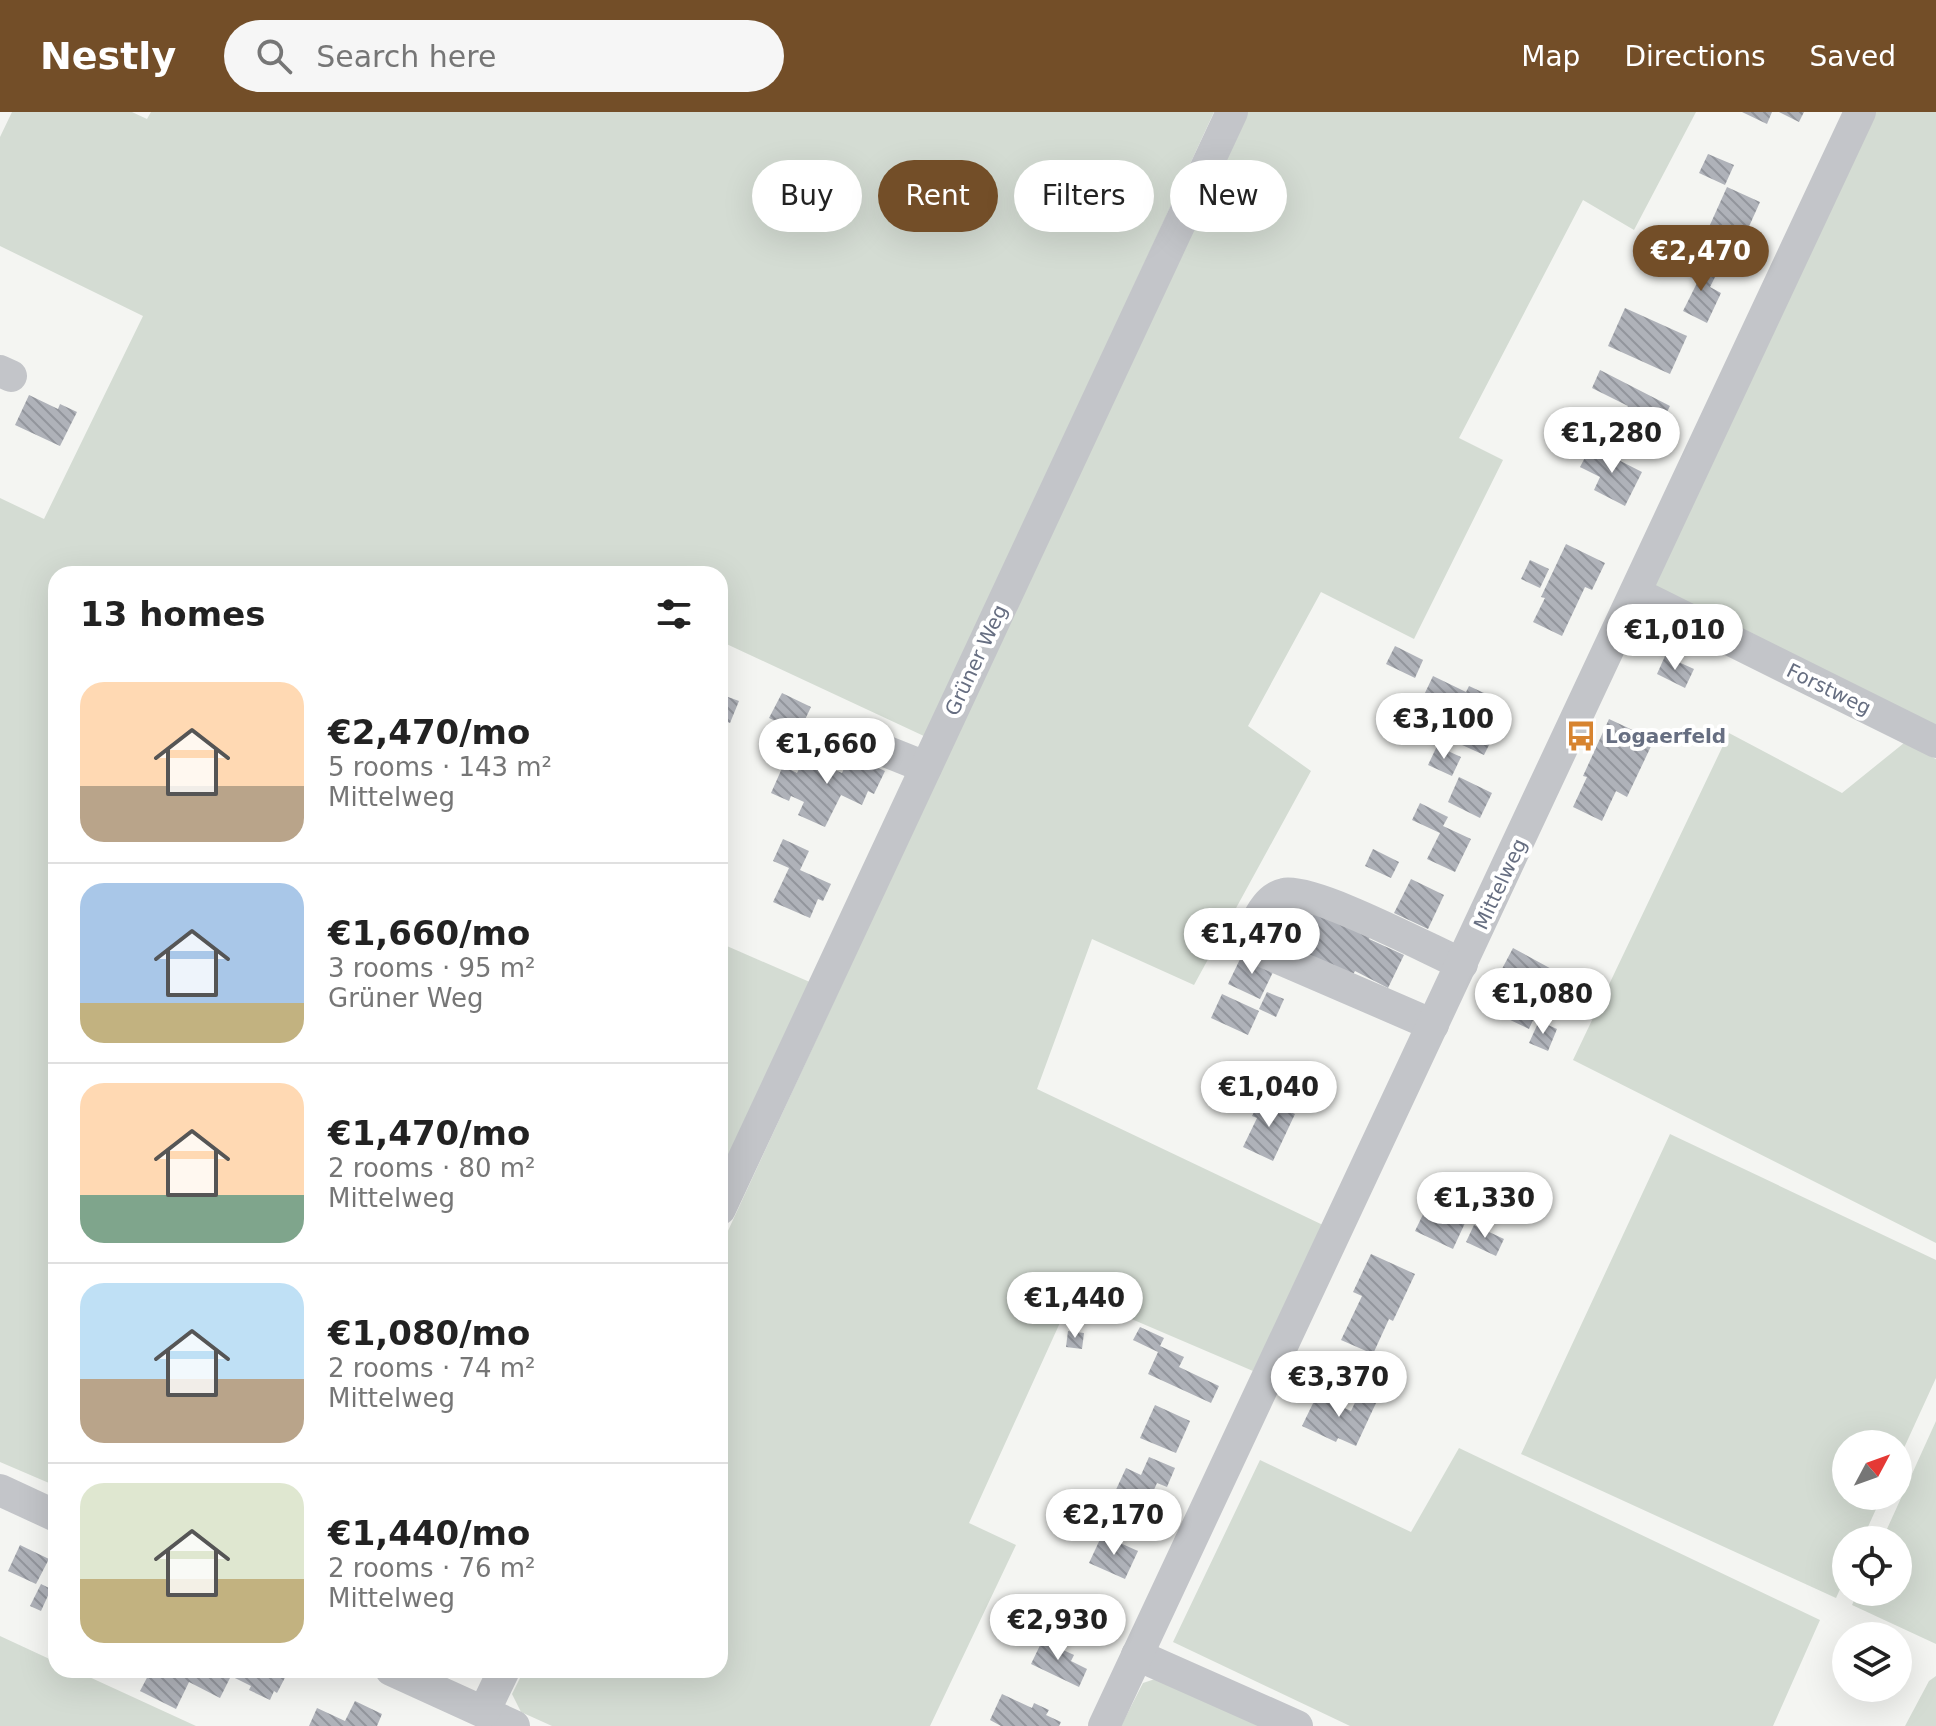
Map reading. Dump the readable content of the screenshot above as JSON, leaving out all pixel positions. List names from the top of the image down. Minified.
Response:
{"streets":{"street":["Grüner Weg","Forstweg","Mittelweg"]},"crossings":[["Forstweg","Mittelweg"]],"places":{"bus stop":["Logaerfeld"]},"north":"top right","page":{"header":"Nestly","search":"Search here","nav":["Map","Directions","Saved"],"chip":["Buy","Rent","Filters","New"],"price":["€2,470","€1,280","€1,010","€3,100","€1,660","€1,470","€1,080","€1,040","€1,330","€1,440","€3,370","€2,170","€2,930"],"heading":"13 homes","list":[{"name":"€2,470/mo","note":"5 rooms · 143 m² · Mittelweg"},{"name":"€1,660/mo","note":"3 rooms · 95 m² · Grüner Weg"},{"name":"€1,470/mo","note":"2 rooms · 80 m² · Mittelweg"},{"name":"€1,080/mo","note":"2 rooms · 74 m² · Mittelweg"},{"name":"€1,440/mo","note":"2 rooms · 76 m² · Mittelweg"}]}}
